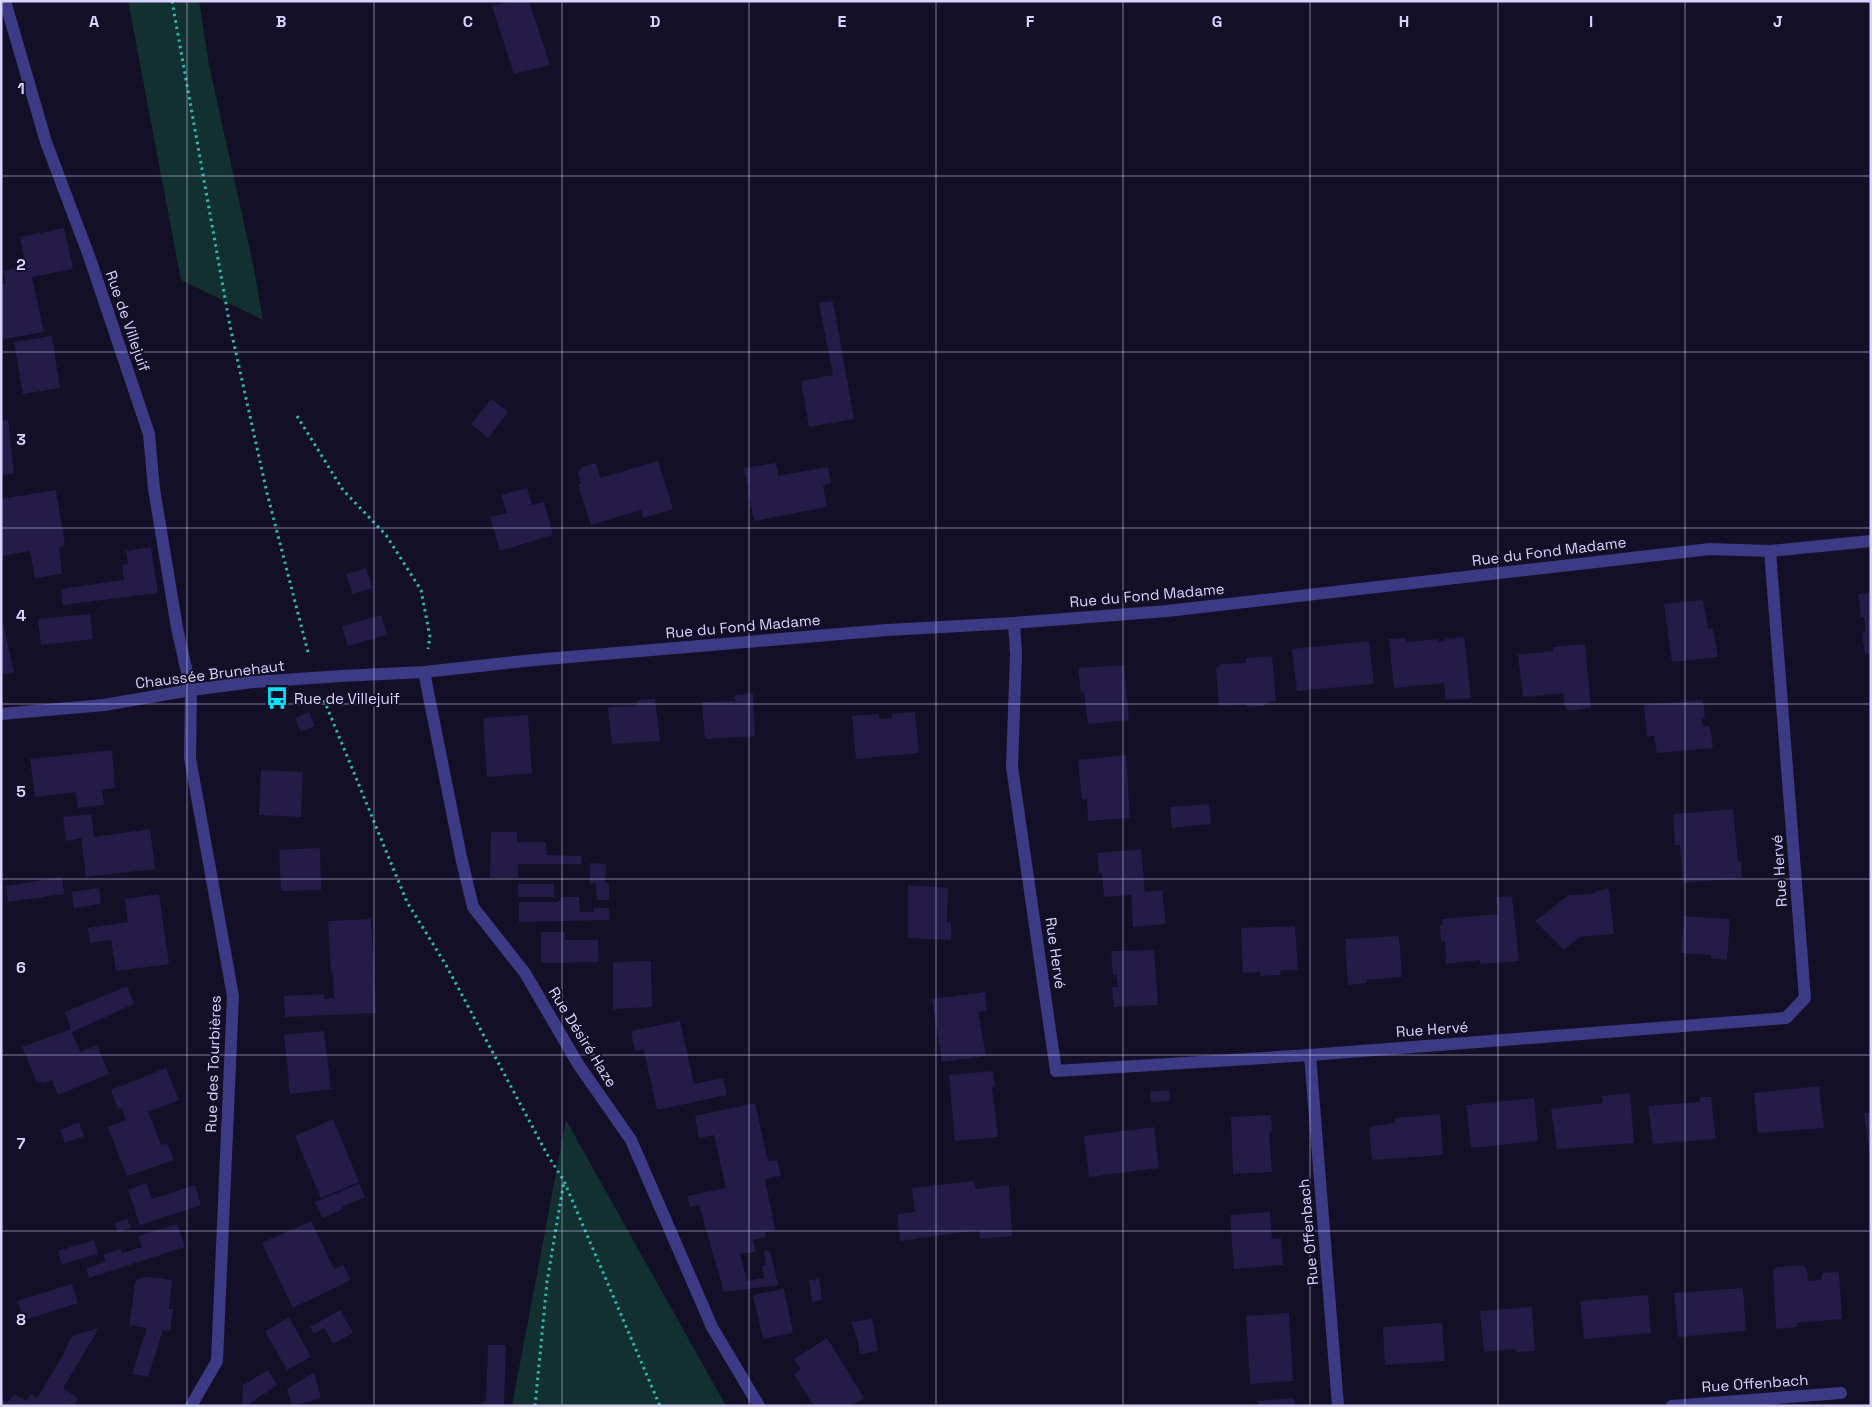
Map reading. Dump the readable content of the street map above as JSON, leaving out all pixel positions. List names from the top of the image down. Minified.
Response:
{"streets":{"street":["Rue de Villejuif","Rue du Fond Madame","Chaussée Brunehaut","Rue Hervé","Rue Désiré Haze","Rue des Tourbières","Rue Offenbach"]},"crossings":[["Rue de Villejuif","Chaussée Brunehaut"],["Rue de Villejuif","Rue des Tourbières"],["Rue du Fond Madame","Chaussée Brunehaut"],["Rue du Fond Madame","Rue Hervé"],["Rue du Fond Madame","Rue Désiré Haze"],["Chaussée Brunehaut","Rue Désiré Haze"],["Chaussée Brunehaut","Rue des Tourbières"],["Rue Hervé","Rue Offenbach"]],"places":{"bus stop":["Rue de Villejuif"]},"grid":{"columns":["A","B","C","D","E","F","G","H","I","J"],"rows":["1","2","3","4","5","6","7","8"]}}
